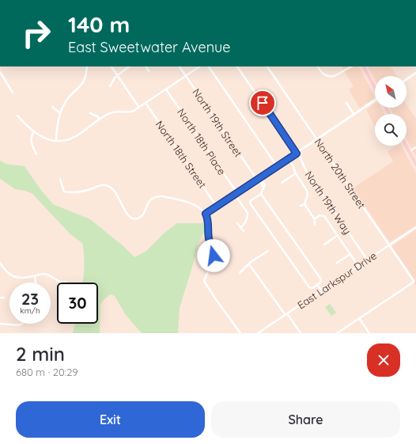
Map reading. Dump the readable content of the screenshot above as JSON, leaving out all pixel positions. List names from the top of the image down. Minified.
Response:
{"streets":{"street":["North 19th Street","North 18th Place","North 18th Street","North 20th Street","North 19th Way","East Larkspur Drive"]},"crossings":[["North 20th Street","East Larkspur Drive"],["North 19th Way","East Larkspur Drive"]],"north":"top left","page":{"turn":["140 m","East Sweetwater Avenue"],"speed":"23 km/h","limit":"30","heading":["2 min","680 m · 20:29"],"buttons":["Exit","Share"]}}
